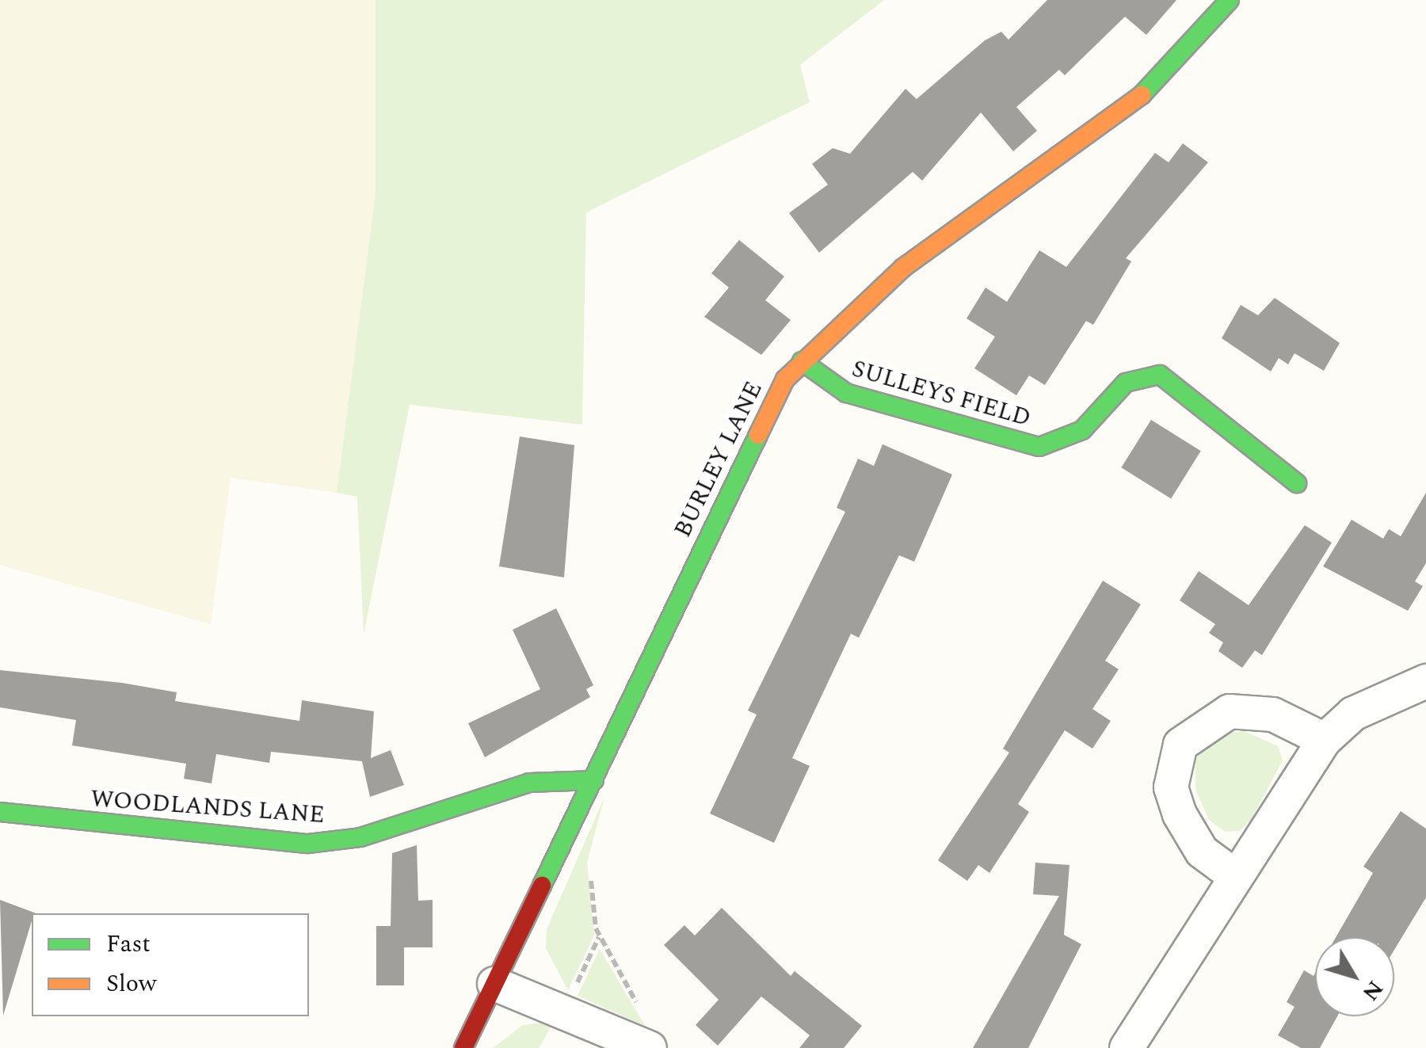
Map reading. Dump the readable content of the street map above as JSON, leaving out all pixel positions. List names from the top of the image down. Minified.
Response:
{"streets":{"street":["SULLEYS FIELD","BURLEY LANE","WOODLANDS LANE"]},"crossings":[["SULLEYS FIELD","BURLEY LANE"],["BURLEY LANE","WOODLANDS LANE"]],"legend":["Fast","Slow"],"north":"bottom right"}
